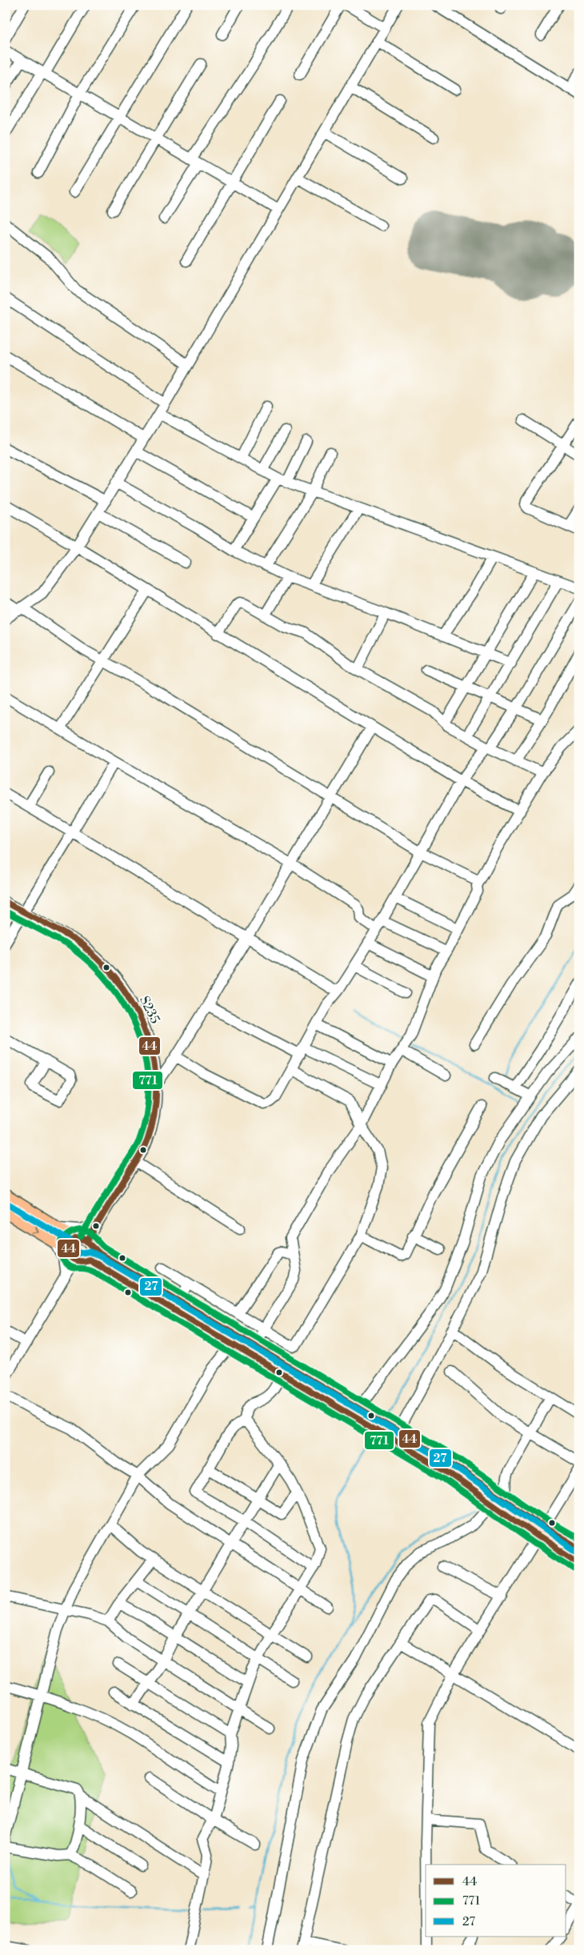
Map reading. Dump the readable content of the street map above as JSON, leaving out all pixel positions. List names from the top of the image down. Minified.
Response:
{"streets":{"street":["S235"]},"lines":["transit line 44","transit line 771","transit line 27"],"legend":["44","771","27"]}
